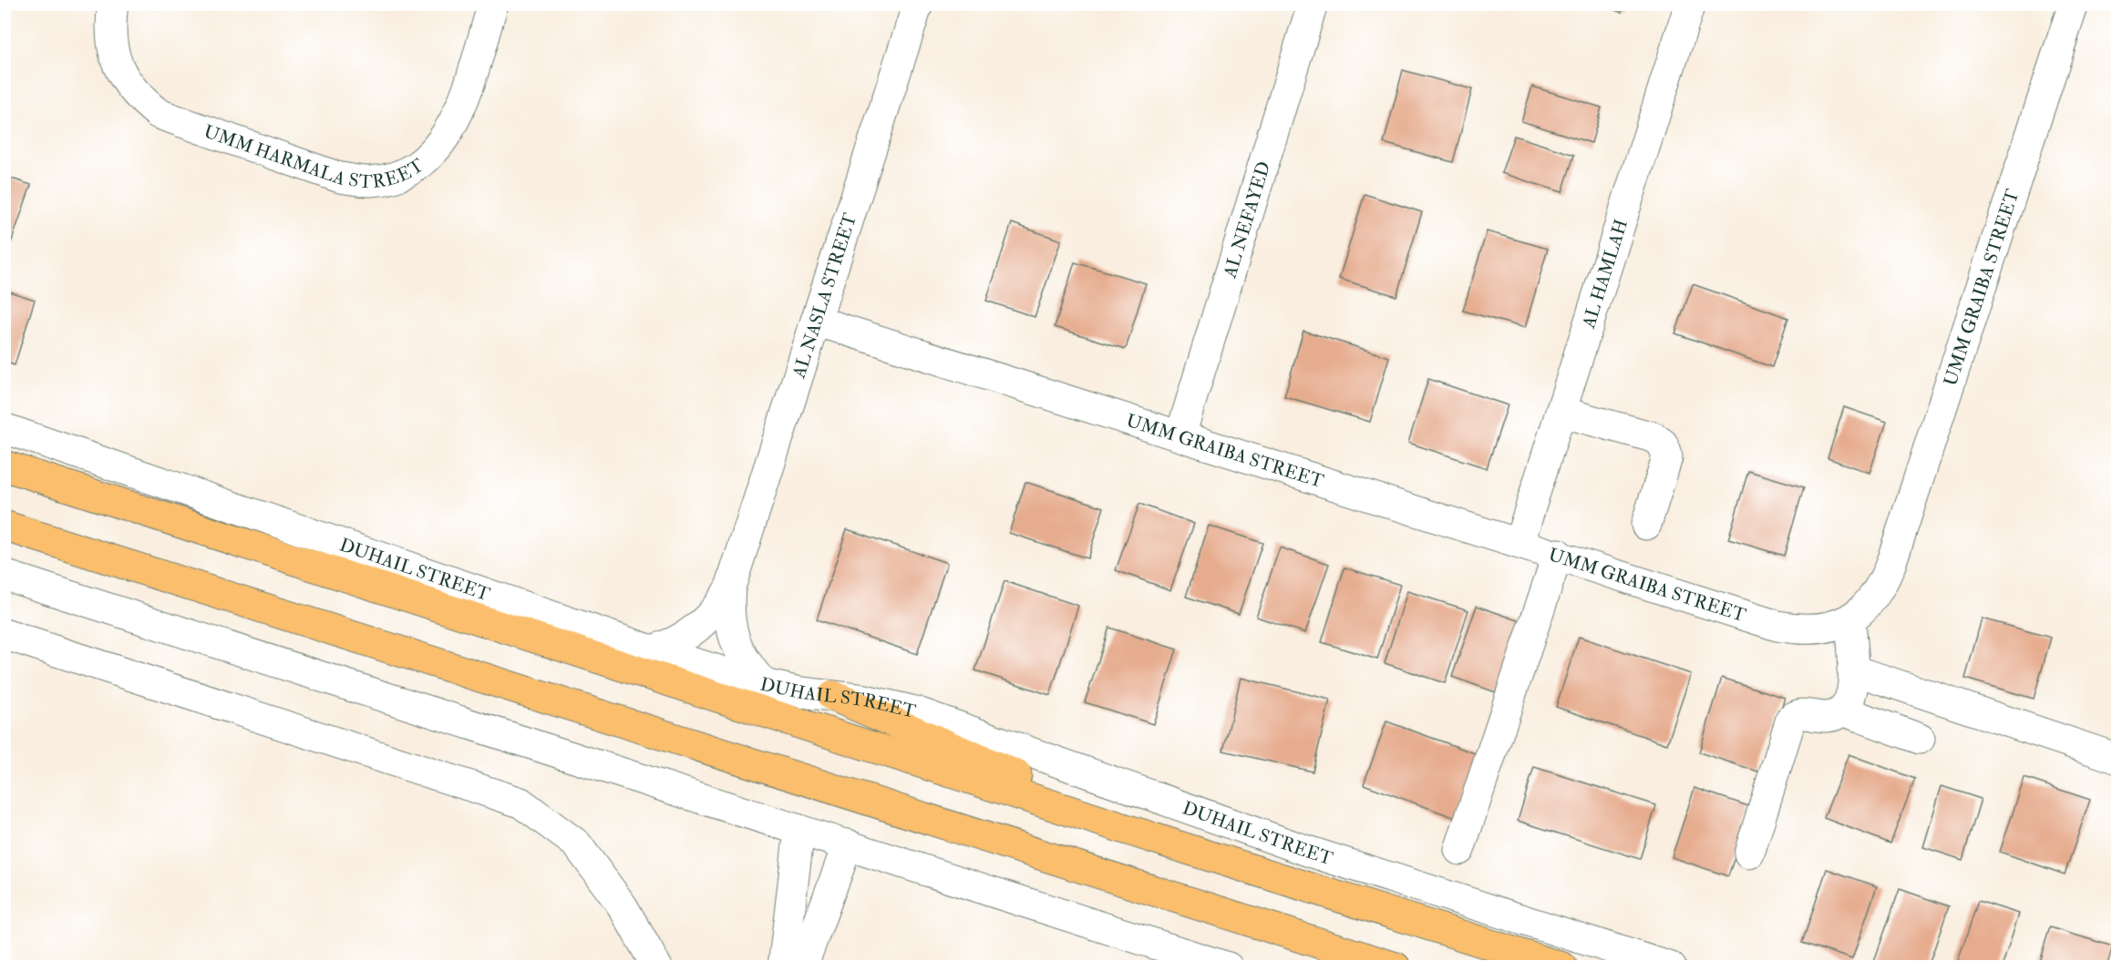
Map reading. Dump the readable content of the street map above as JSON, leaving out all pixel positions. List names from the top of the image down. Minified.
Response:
{"streets":{"main road":["DUHAIL STREET"],"street":["UMM HARMALA STREET","AL NEFAYED","AL HAMLAH","UMM GRAIBA STREET","AL NASLA STREET"]},"crossings":[["AL NEFAYED","UMM GRAIBA STREET"],["AL HAMLAH","UMM GRAIBA STREET"],["UMM GRAIBA STREET","AL NASLA STREET"],["AL NASLA STREET","DUHAIL STREET"]]}
